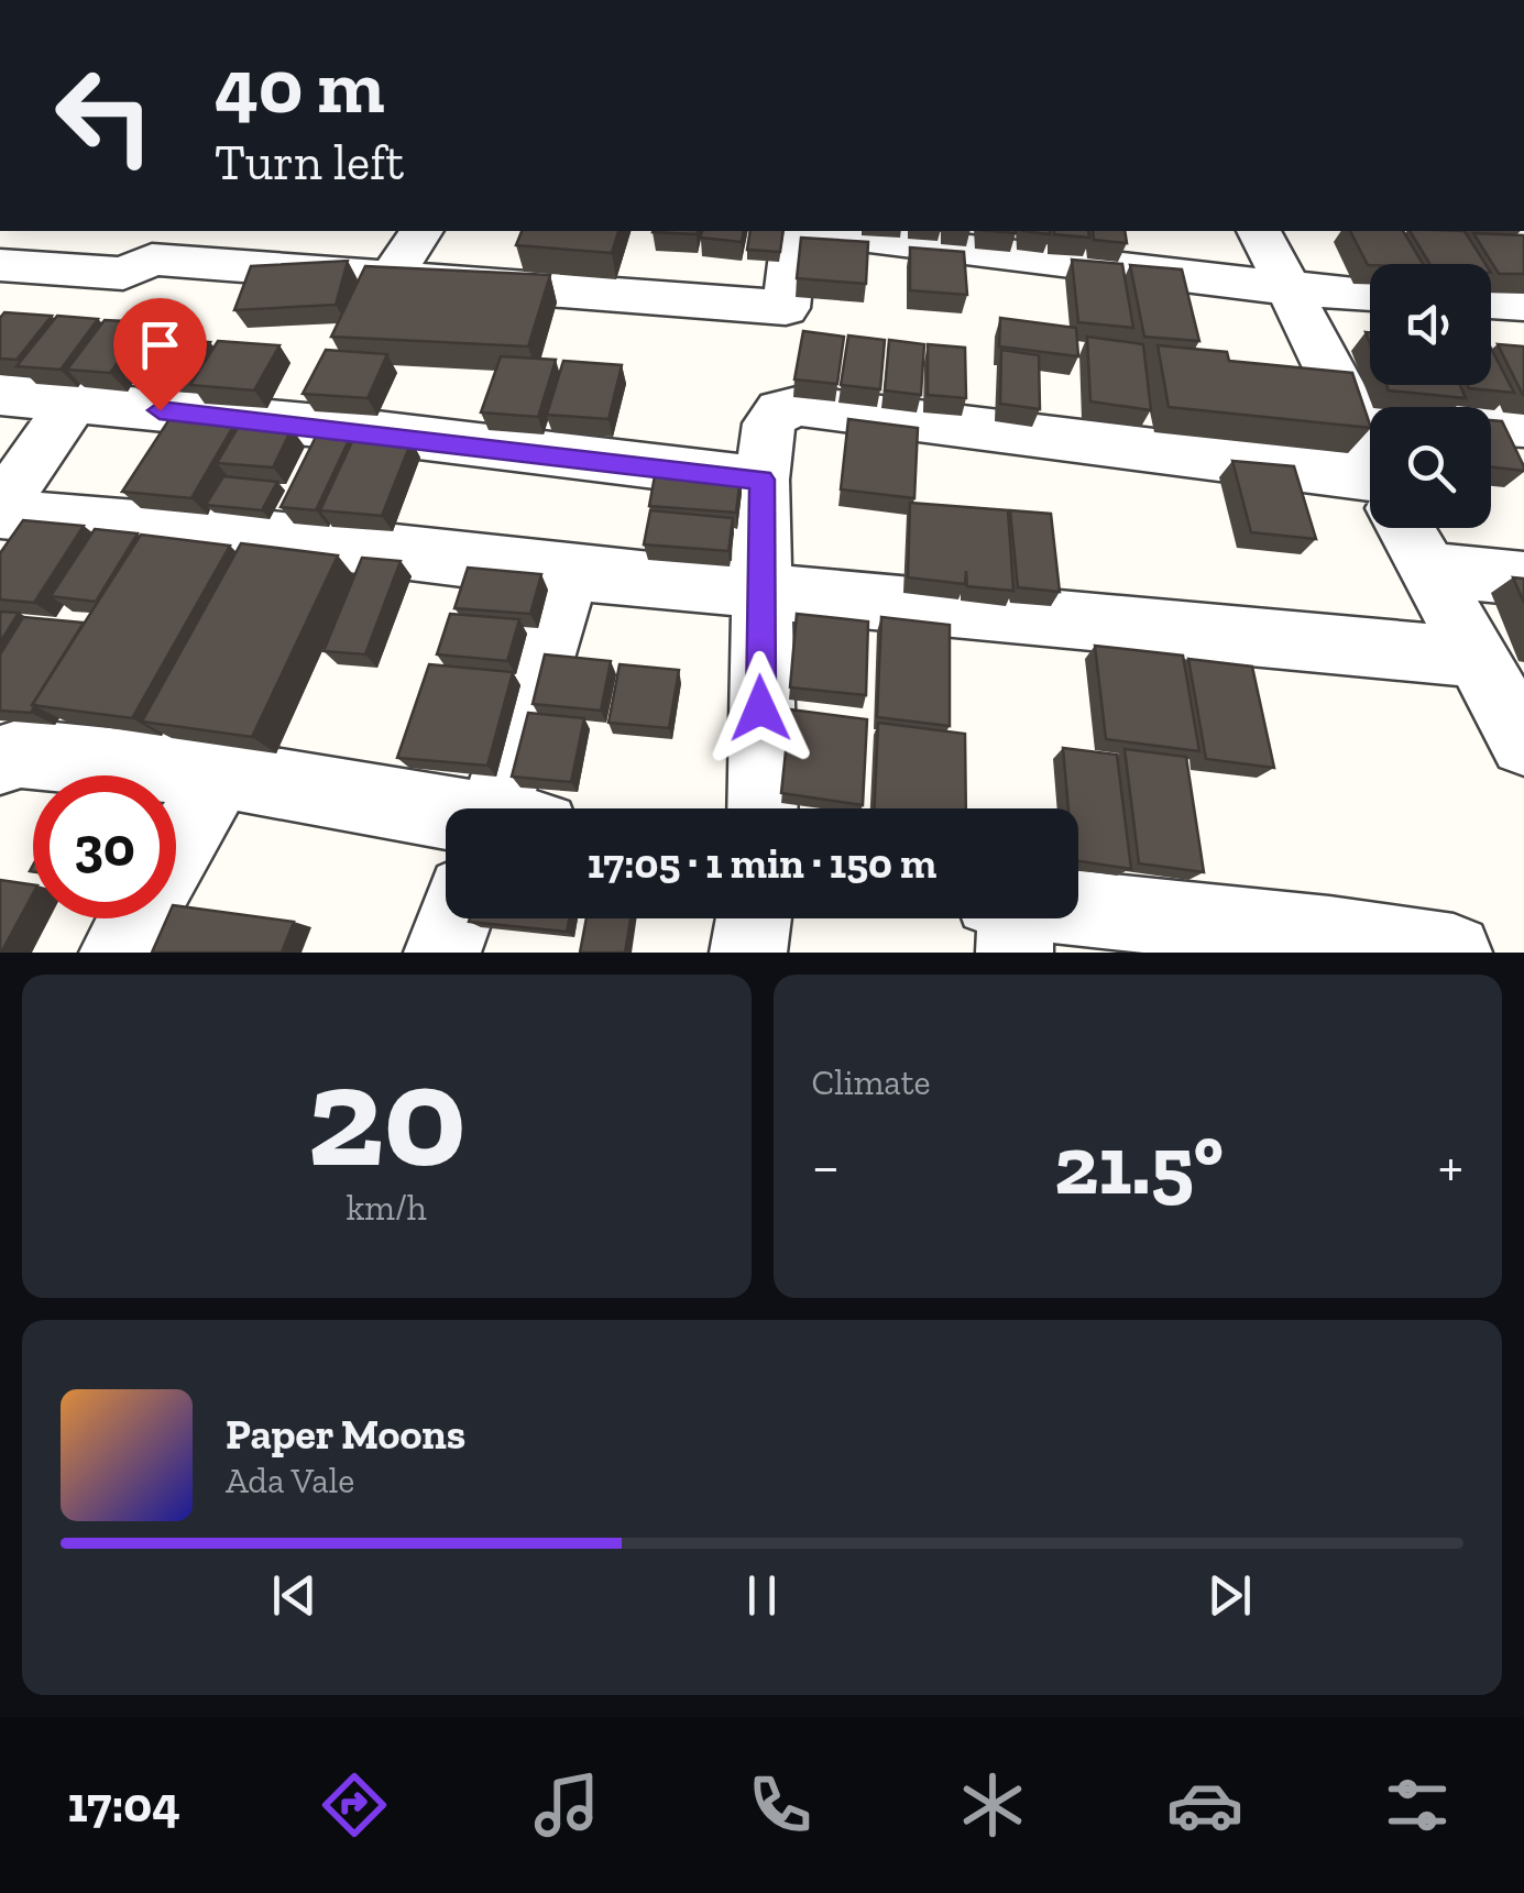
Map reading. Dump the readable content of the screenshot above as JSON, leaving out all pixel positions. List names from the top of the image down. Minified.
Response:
{"page":{"turn":["40 m","Turn left"],"limit":"30","trip":"17:05 · 1 min · 150 m","tile":[["20","km/h"],"Climate"],"heat":["−","21.5°","+"],"song":["Paper Moons","Ada Vale"],"tabs":"17:04"}}
